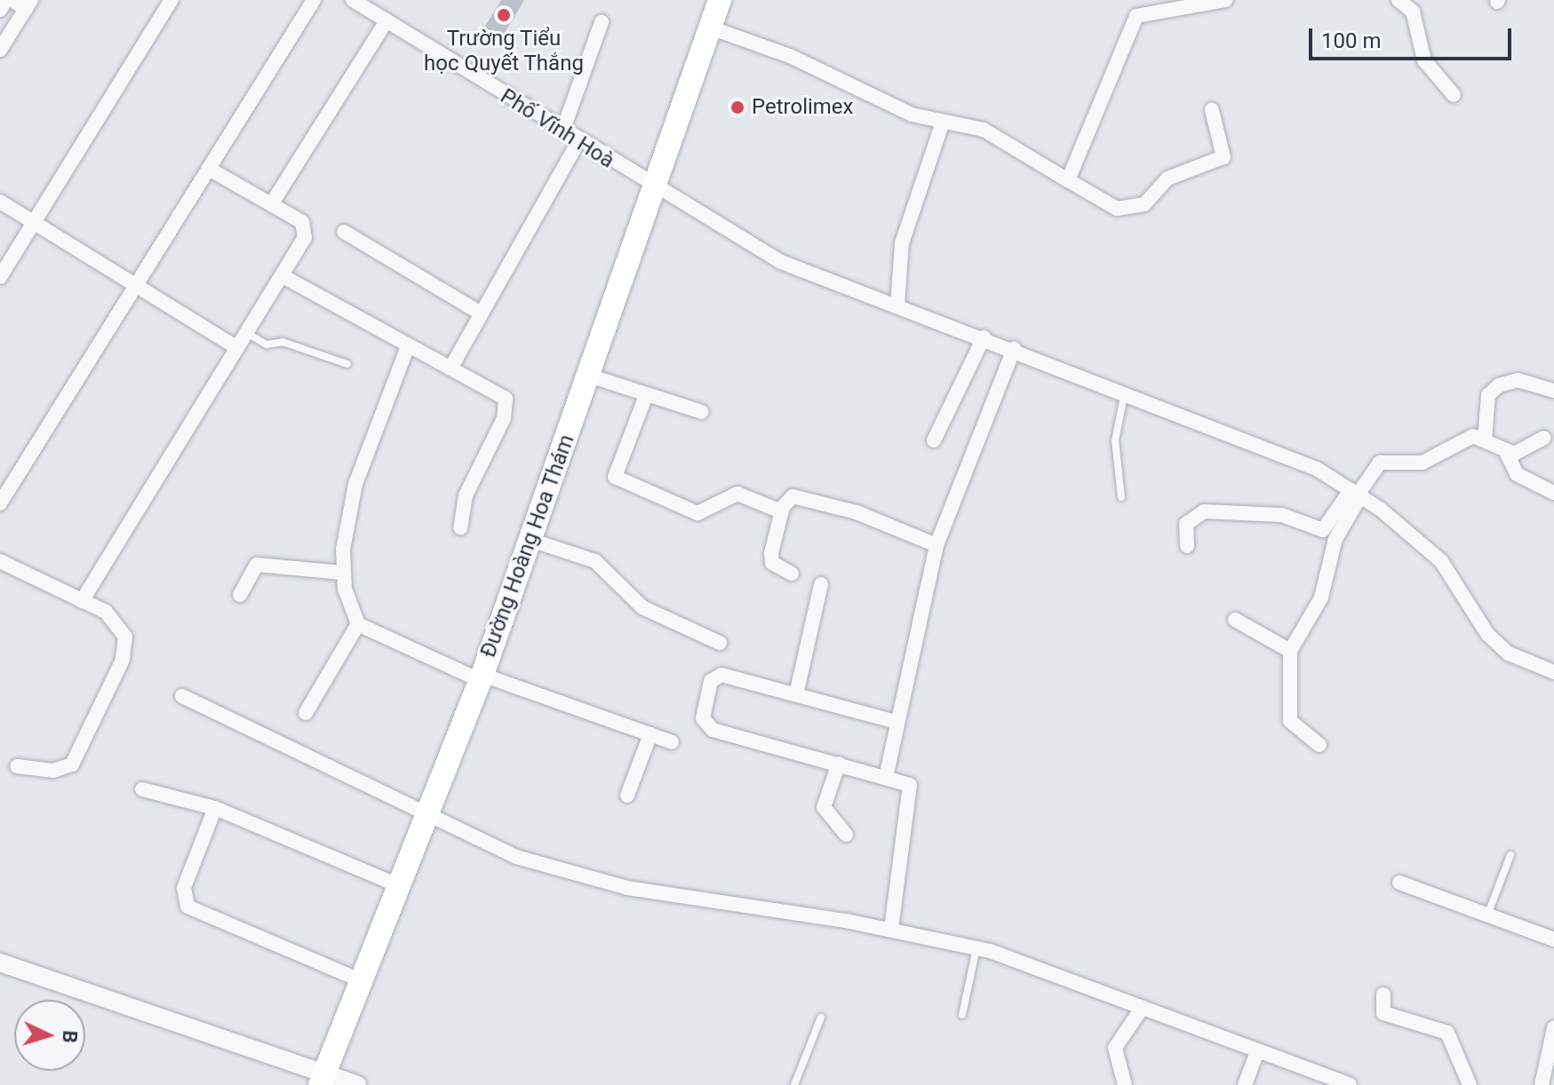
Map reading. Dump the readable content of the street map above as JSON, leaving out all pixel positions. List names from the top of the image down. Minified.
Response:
{"streets":{"main road":["Đường Hoàng Hoa Thám"],"street":["Phố Vĩnh Hoà"]},"crossings":[["Phố Vĩnh Hoà","Đường Hoàng Hoa Thám"]],"places":["Trường Tiểu học Quyết Thắng","Petrolimex"],"scale_bar":"100 m","north":"right"}
